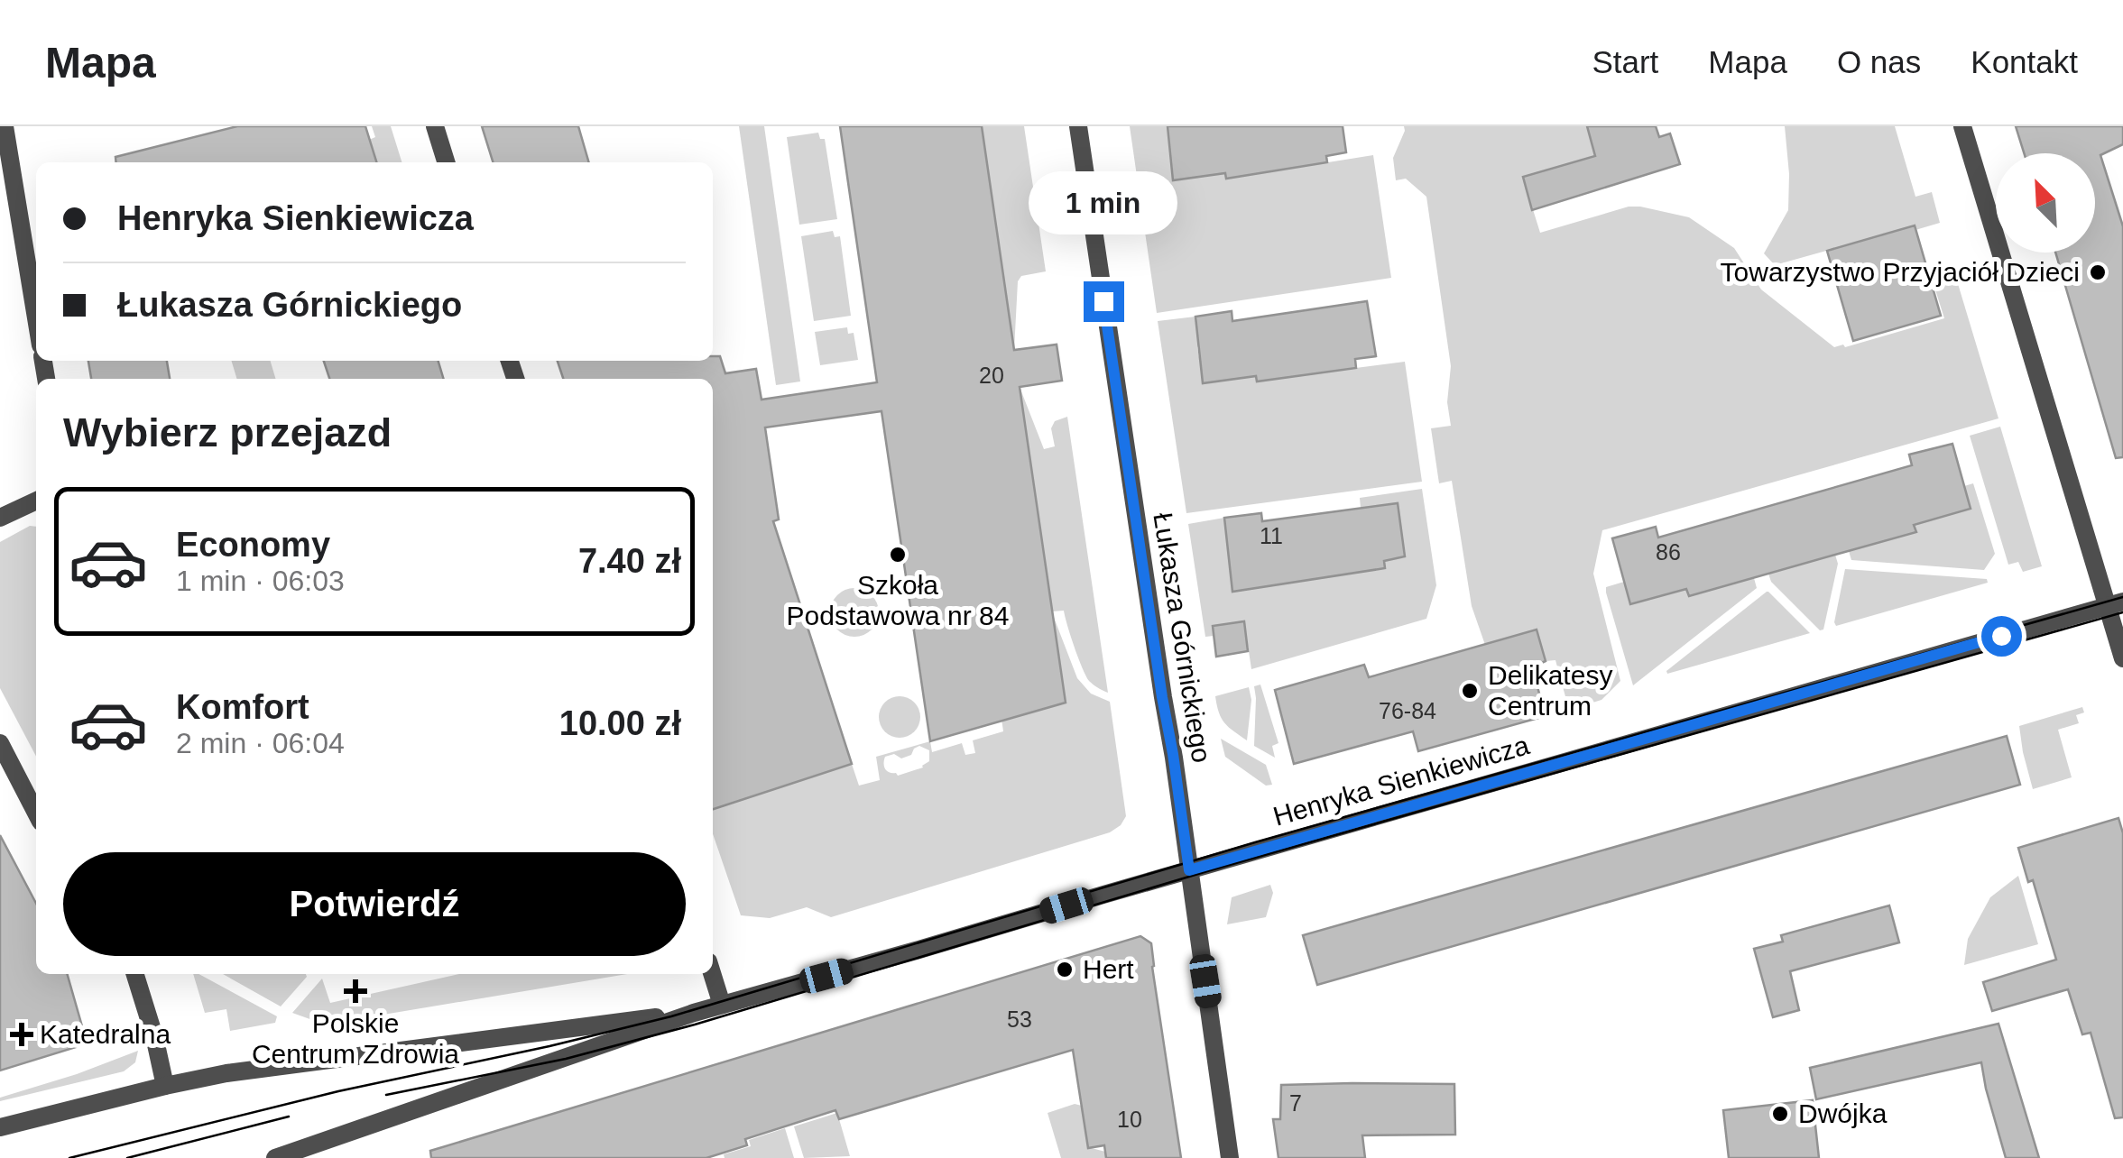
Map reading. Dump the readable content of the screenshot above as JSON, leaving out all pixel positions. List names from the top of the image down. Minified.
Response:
{"streets":{"street":["Łukasza Górnickiego","Henryka Sienkiewicza"]},"crossings":[["Łukasza Górnickiego","Henryka Sienkiewicza"]],"places":{"other":["Towarzystwo Przyjaciół Dzieci","Szkoła Podstawowa nr 84","Delikatesy Centrum","Hert","Dwójka"],"health":["Polskie Centrum Zdrowia","Katedralna"]},"house_numbers":["20","11","86","76-84","53","7","10"],"north":"top left","page":{"header":"Mapa","nav":["Start","Mapa","O nas","Kontakt"],"banner":["Henryka Sienkiewicza","Łukasza Górnickiego"],"bubble":"1 min","heading":"Wybierz przejazd","list":[{"name":"Economy","note":"1 min · 06:03","value":"7.40 zł"},{"name":"Komfort","note":"2 min · 06:04","value":"10.00 zł"}],"buttons":"Potwierdź"}}
